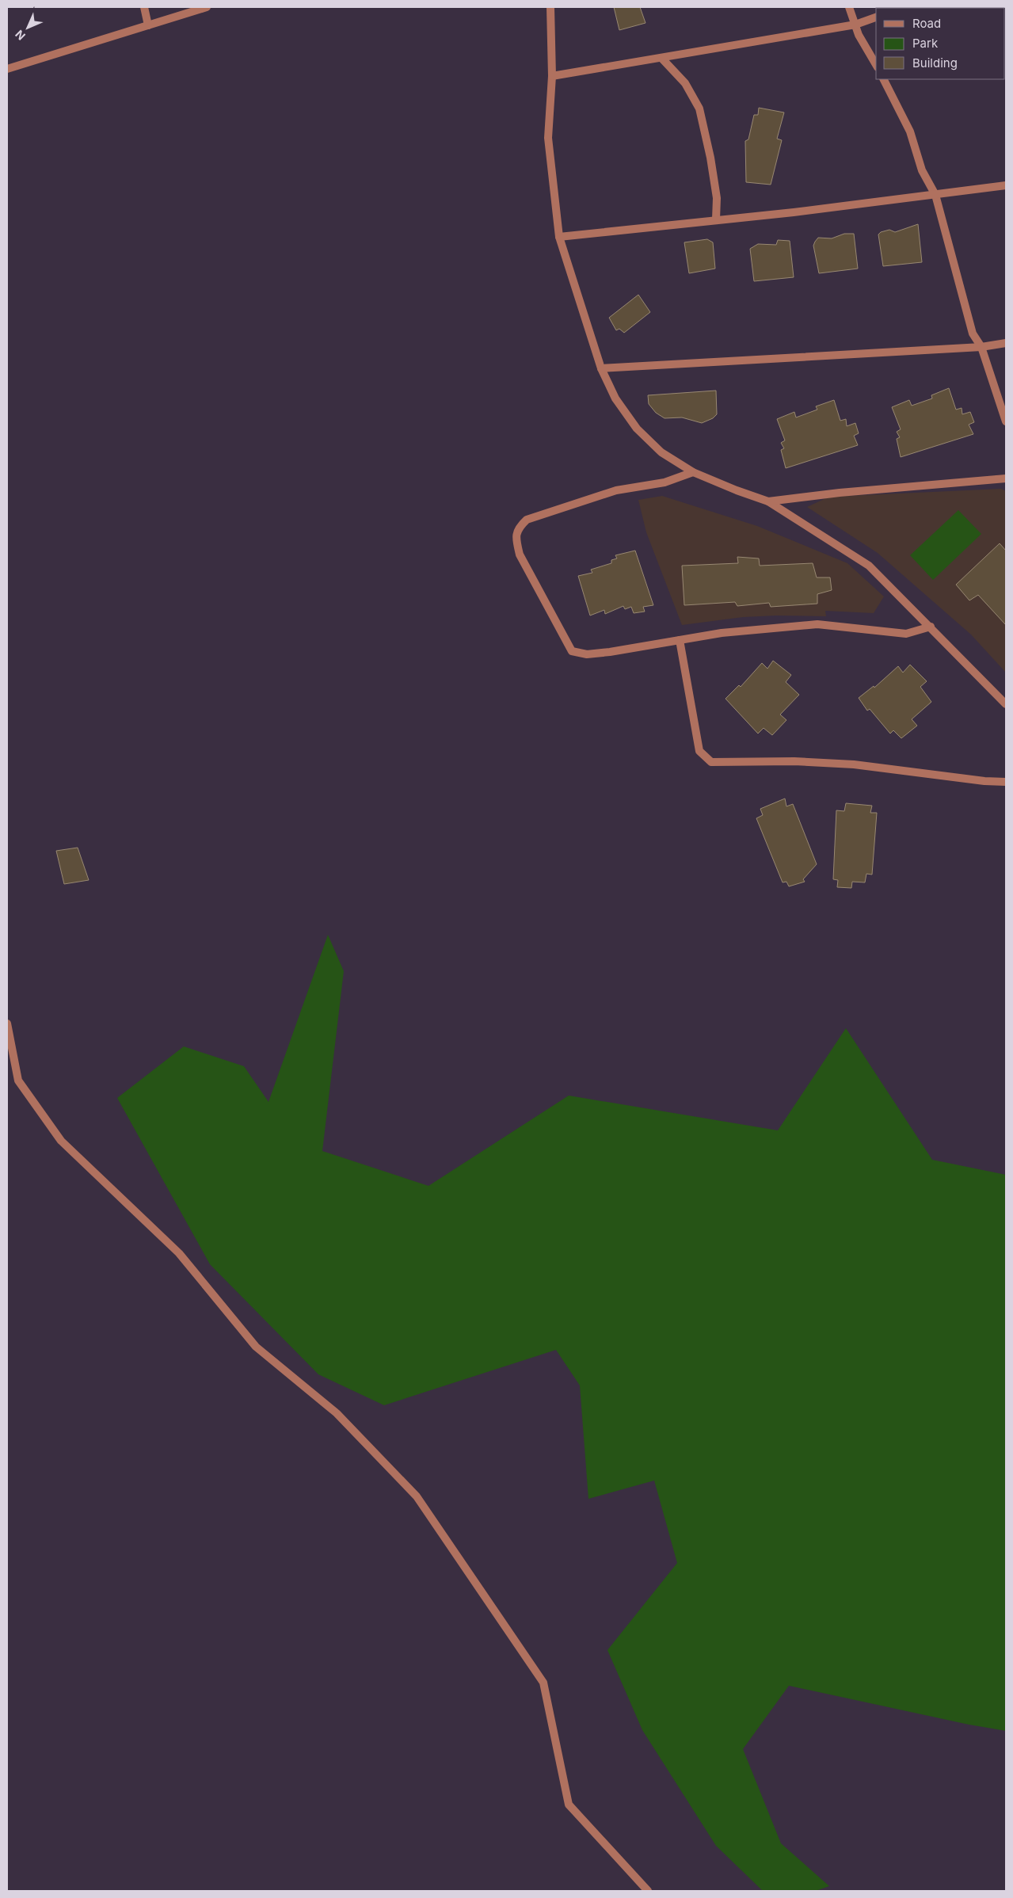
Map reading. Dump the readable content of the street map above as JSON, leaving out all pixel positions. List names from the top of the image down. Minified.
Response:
{"legend":["Road","Park","Building"],"north":"bottom left"}
